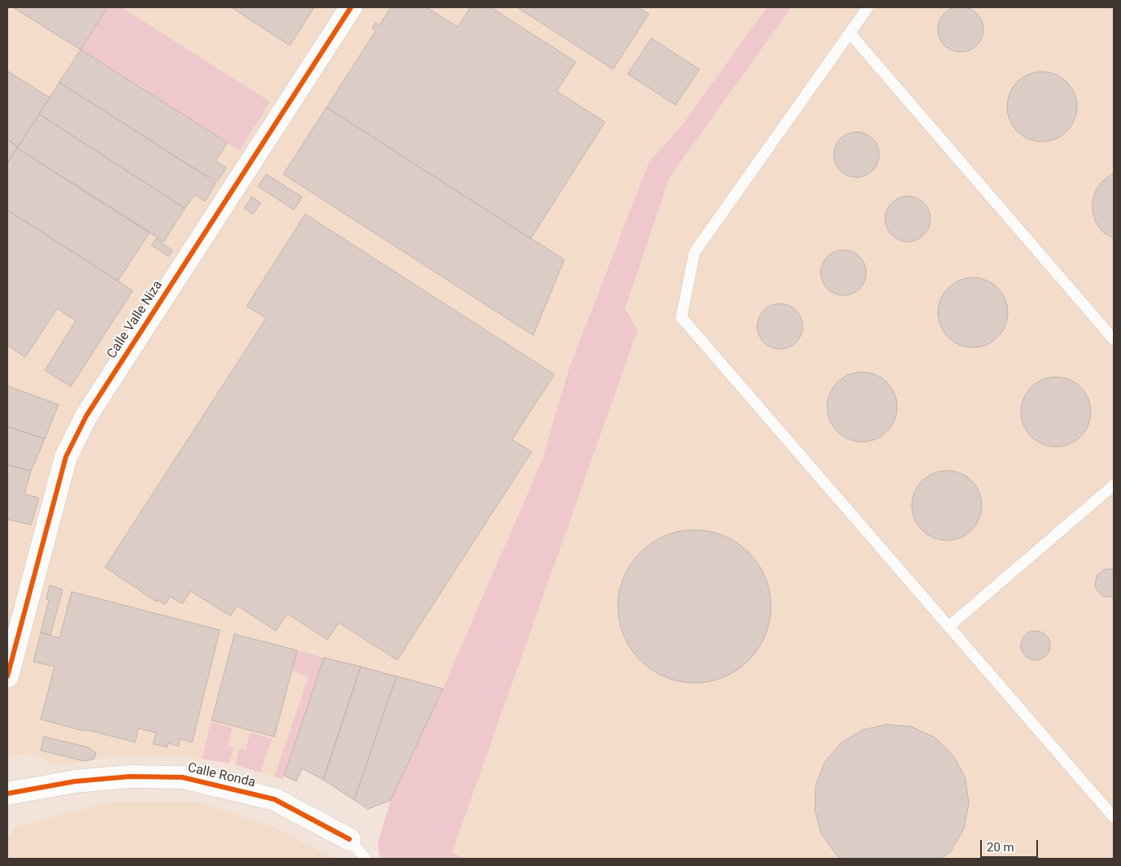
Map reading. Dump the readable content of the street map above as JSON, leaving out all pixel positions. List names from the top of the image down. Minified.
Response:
{"streets":{"street":["Calle Valle Niza","Calle Ronda"]},"scale_bar":"20 m"}
